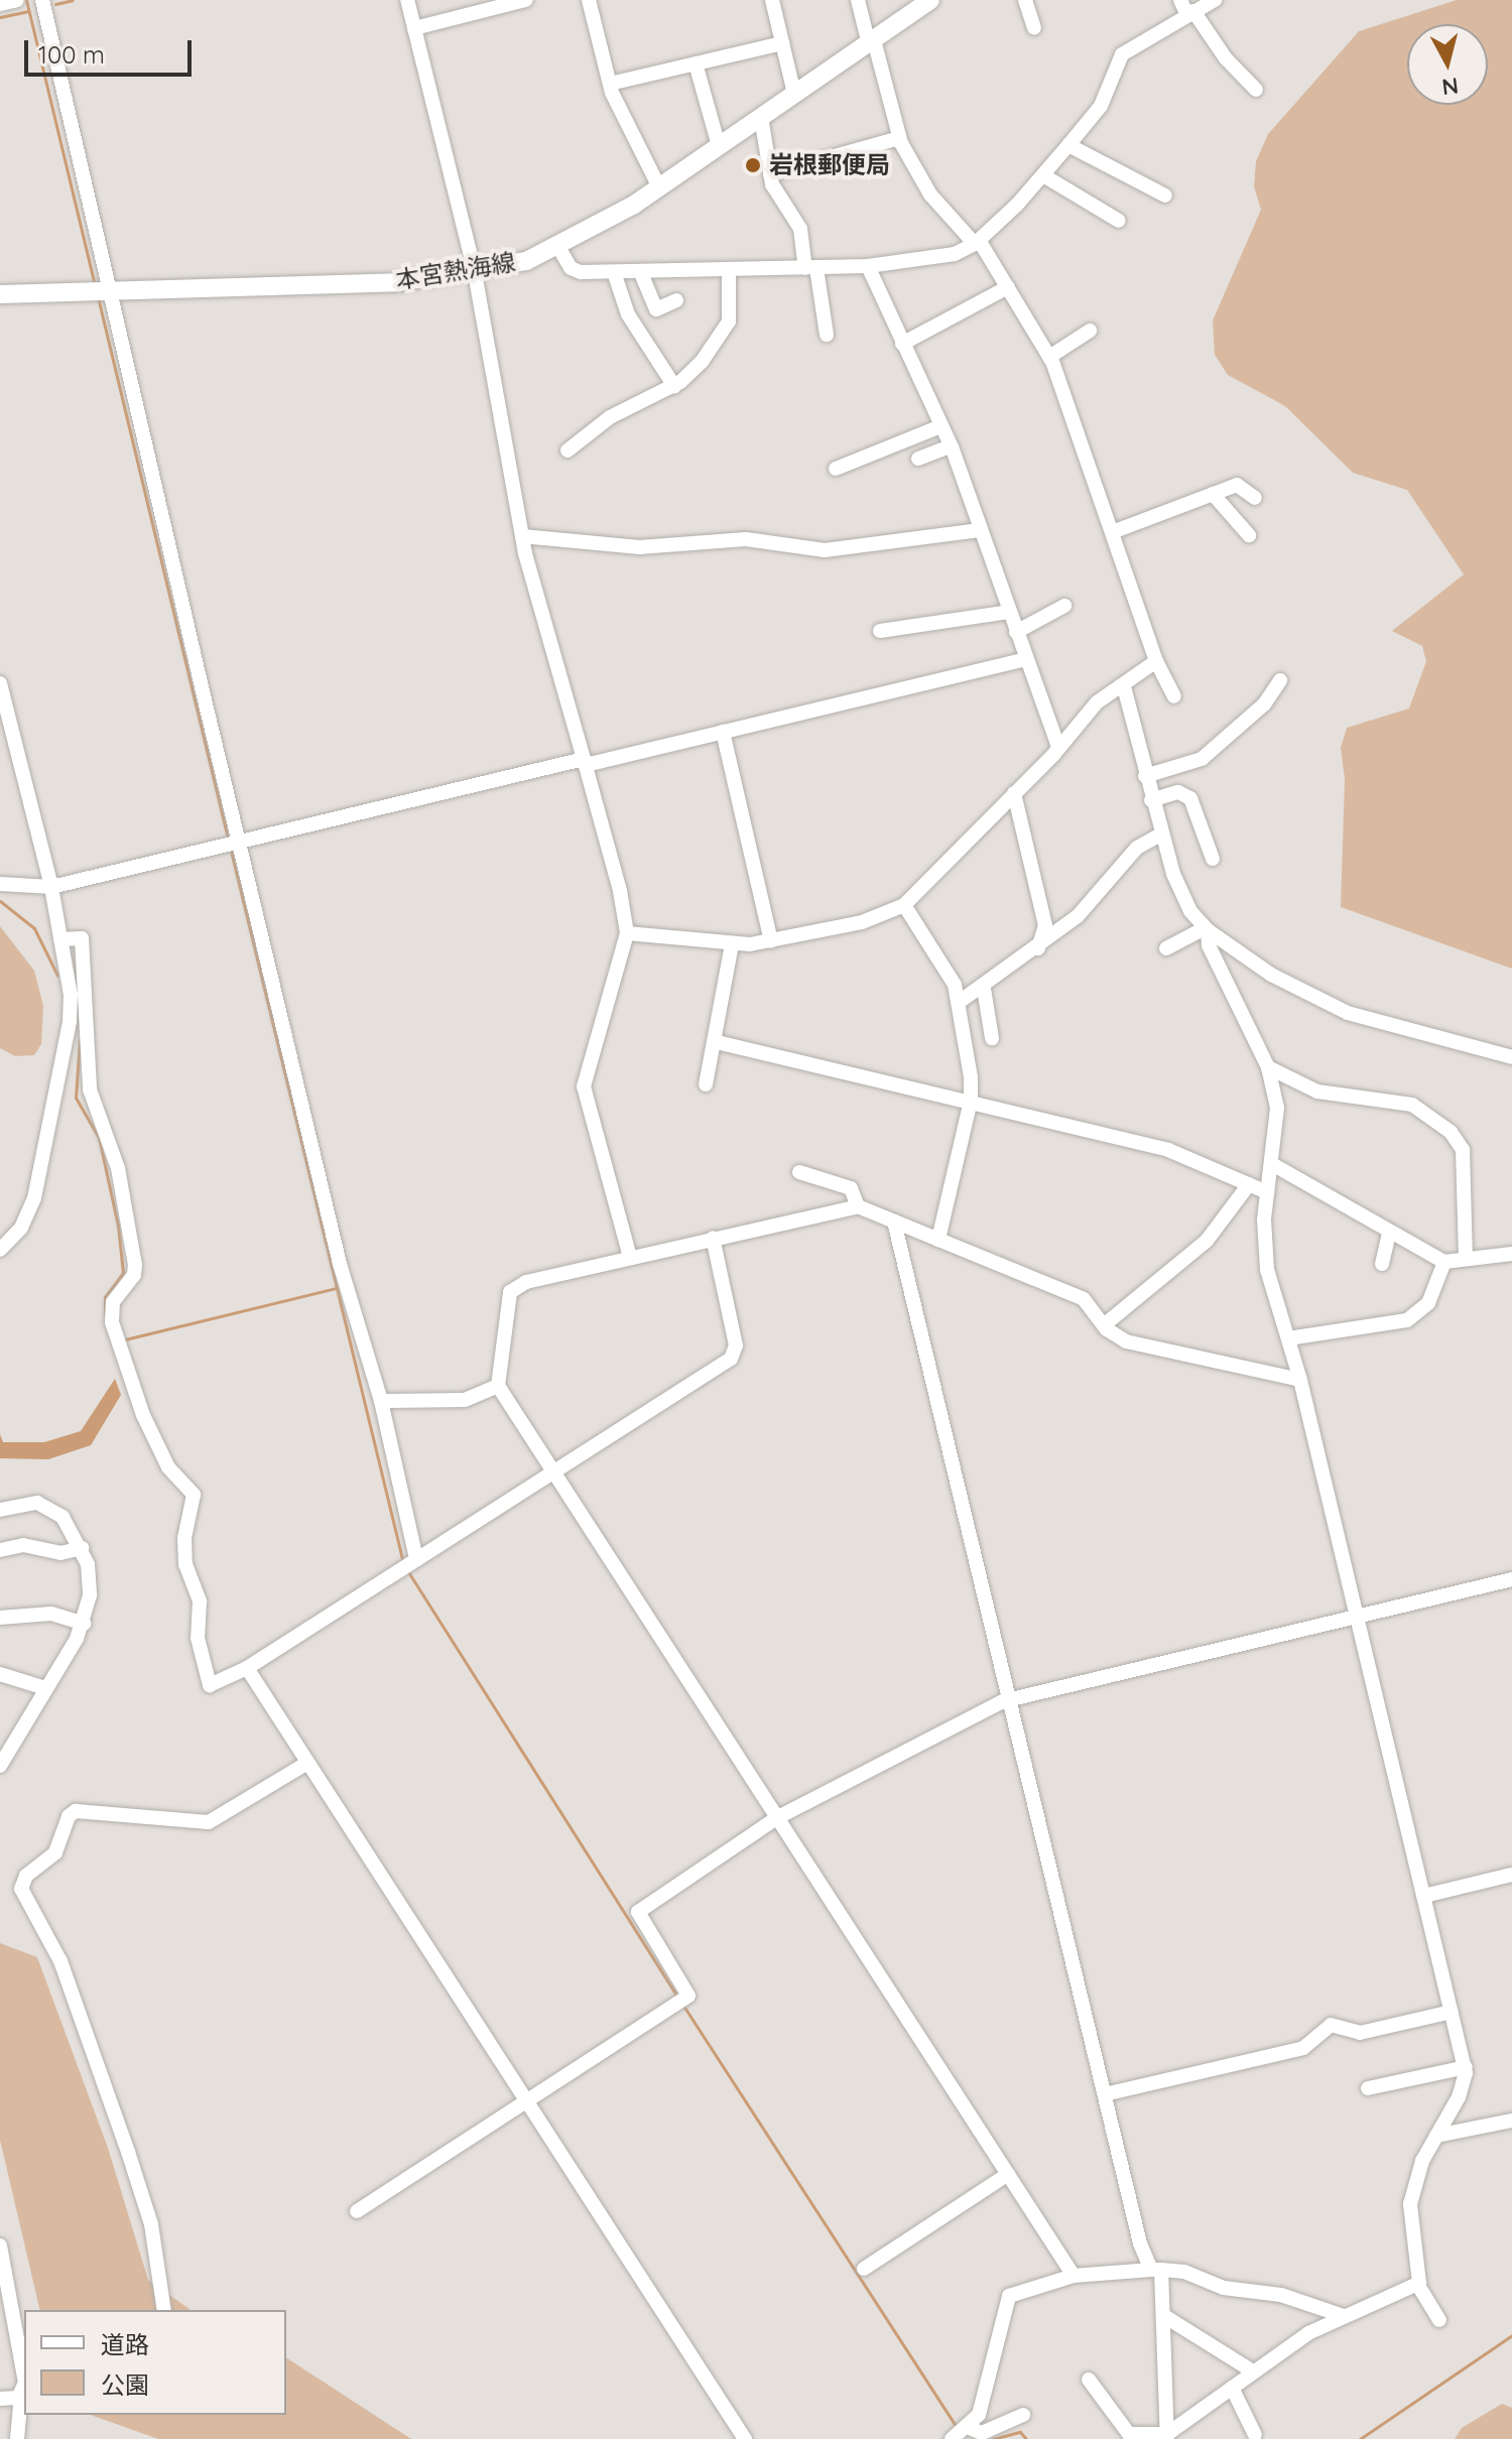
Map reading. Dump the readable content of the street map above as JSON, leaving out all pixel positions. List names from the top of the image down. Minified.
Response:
{"streets":{"main road":["本宮熱海線"]},"places":["岩根郵便局"],"legend":["道路","公園"],"scale_bar":"100 m","north":"bottom"}
